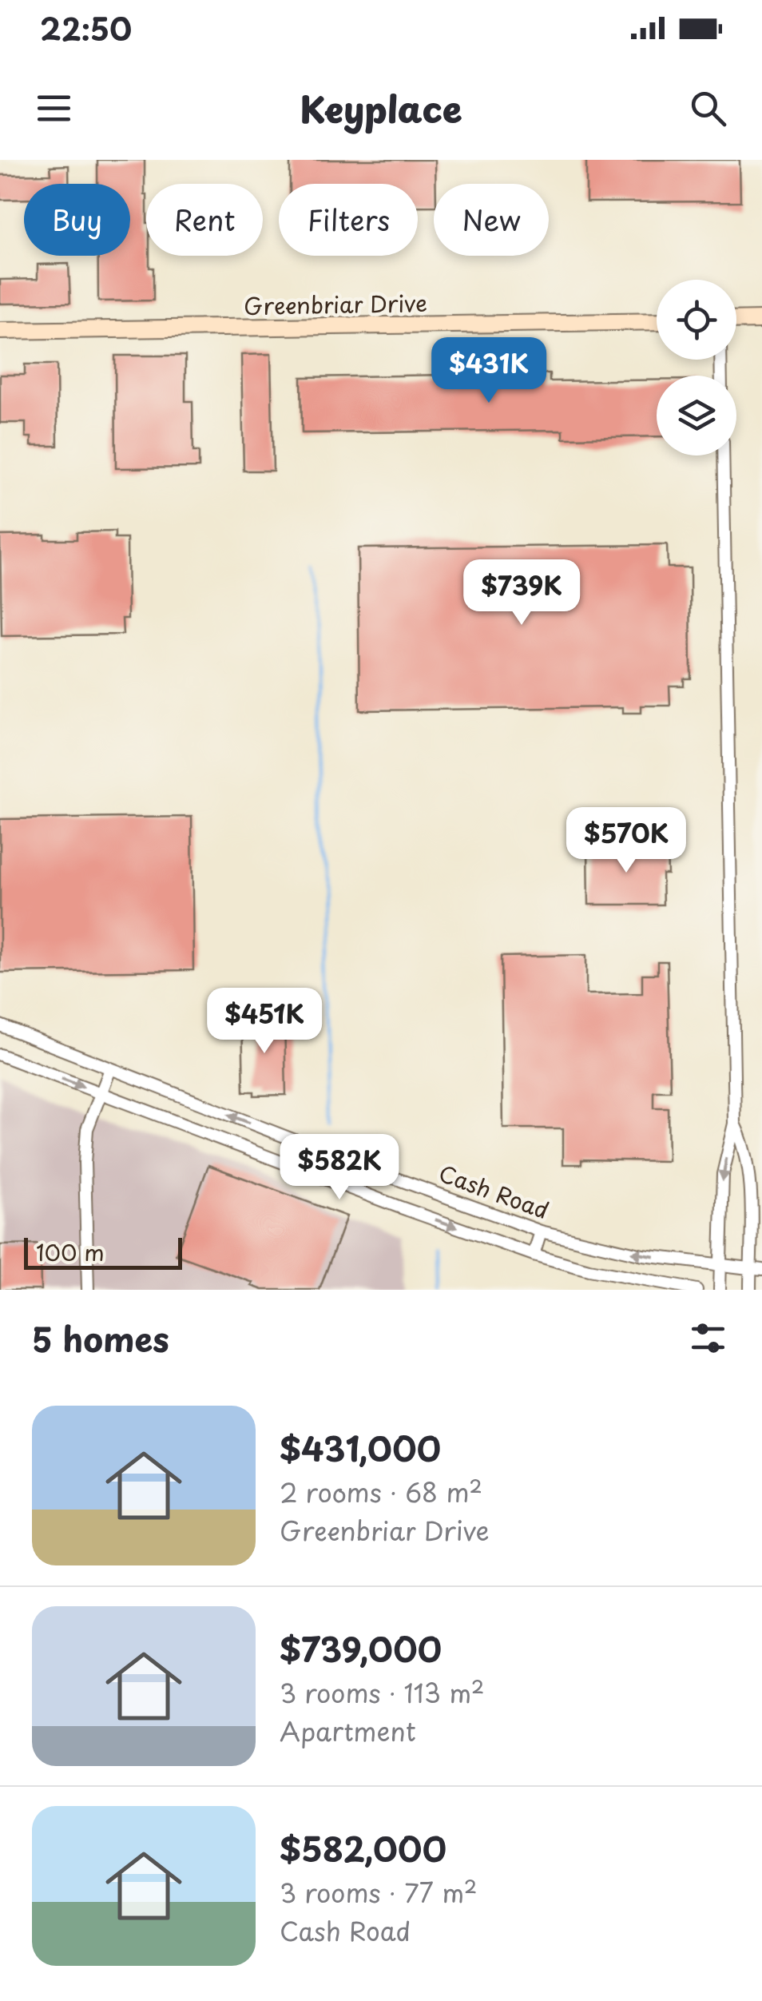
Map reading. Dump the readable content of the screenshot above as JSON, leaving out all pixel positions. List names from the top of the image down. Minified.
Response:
{"streets":{"street":["Greenbriar Drive","Cash Road"]},"scale_bar":"100 m","page":{"status":"22:50","header":"Keyplace","chip":["Buy","Rent","Filters","New"],"price":["$431K","$739K","$570K","$451K","$582K"],"scale":"100 m","heading":"5 homes","list":[{"name":"$431,000","note":"2 rooms · 68 m² · Greenbriar Drive"},{"name":"$739,000","note":"3 rooms · 113 m² · Apartment"},{"name":"$582,000","note":"3 rooms · 77 m² · Cash Road"}]}}
